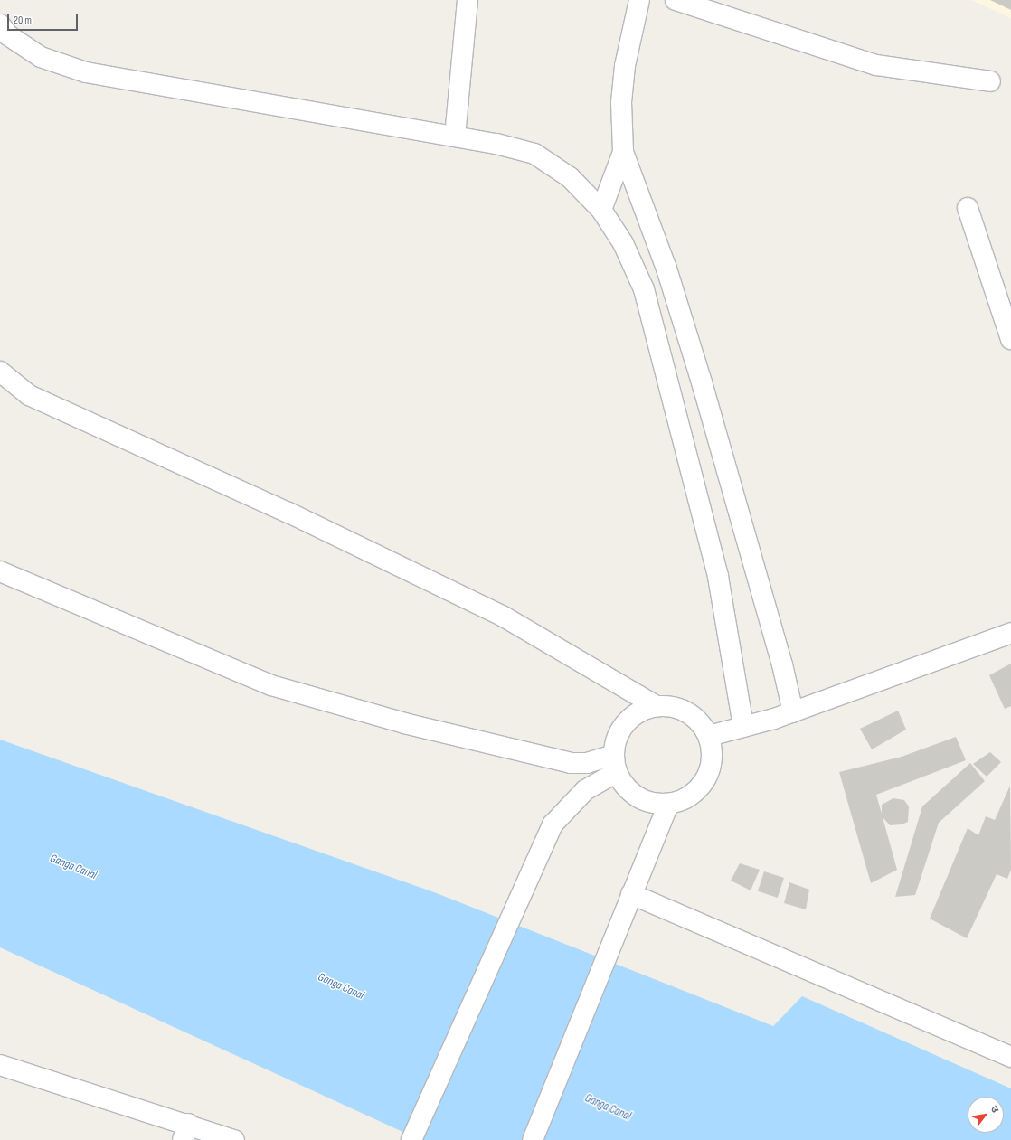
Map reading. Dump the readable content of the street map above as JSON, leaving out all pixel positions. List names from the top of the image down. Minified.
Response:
{"water":["Ganga Canal"],"scale_bar":"20 m","north":"top right"}
